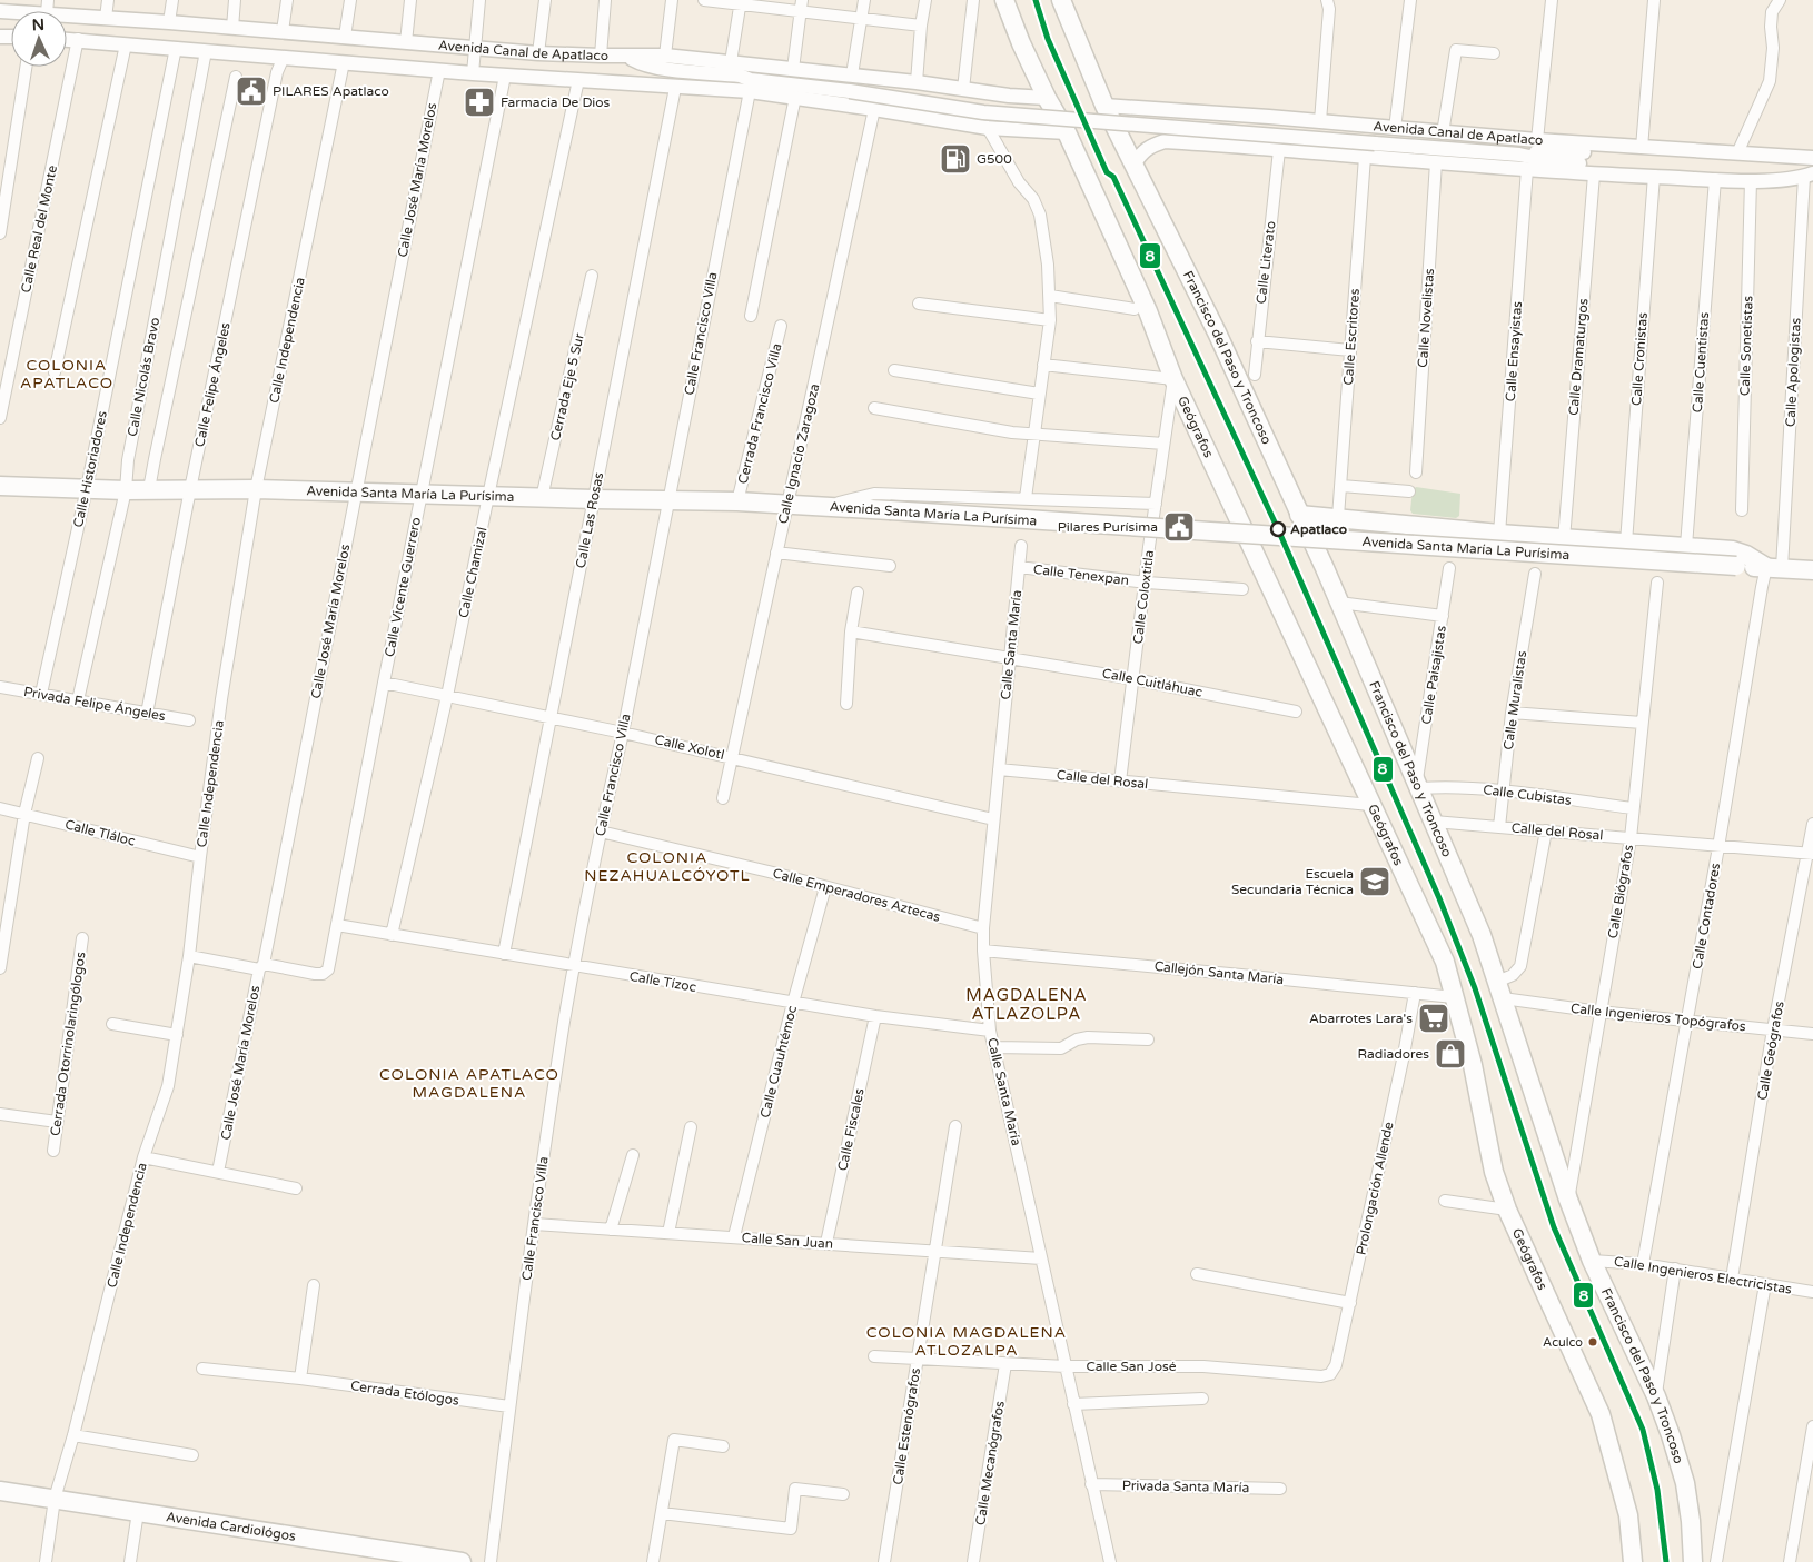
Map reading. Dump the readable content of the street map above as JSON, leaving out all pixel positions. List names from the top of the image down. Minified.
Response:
{"streets":{"main road":["Francisco del Paso y Troncoso","Geógrafos","Avenida Santa María La Purísima","Avenida Cardiológos"],"street":["Avenida Canal de Apatlaco","Calle José María Morelos","Calle Real del Monte","Calle Literato","Calle Novelistas","Calle Francisco Villa","Calle Escritores","Calle Independencia","Calle Sonetistas","Calle Ensayistas","Calle Dramaturgos","Calle Cronistas","Calle Cuentistas","Calle Apologistas","Calle Nicolás Bravo","Calle Felipe Ángeles","Cerrada Eje 5 Sur","Cerrada Francisco Villa","Calle Ignacio Zaragoza","Calle Historiadores","Calle Las Rosas","Calle Chamizal","Calle Tenexpan","Calle Vicente Guerrero","Calle Coloxtitla","Calle Santa María","Calle Paisajistas","Calle Cuitláhuac","Calle Muralistas","Privada Felipe Ángeles","Calle Xolotl","Calle del Rosal","Calle Cubistas","Calle Tláloc","Calle Biógrafos","Calle Emperadores Aztecas","Calle Contadores","Callejón Santa María","Calle Tízoc","Calle Ingenieros Topógrafos","Cerrada Otorrinolaringólogos","Calle Geógrafos","Calle Cuauhtémoc","Calle Fiscales","Prolongación Allende","Calle San Juan","Calle Ingenieros Electricistas","Calle San José","Cerrada Etólogos","Calle Estenógrafos","Calle Mecanógrafos","Privada Santa María"]},"crossings":[["Avenida Canal de Apatlaco","Calle José María Morelos"],["Avenida Canal de Apatlaco","Calle Real del Monte"],["Avenida Canal de Apatlaco","Calle Francisco Villa"],["Avenida Canal de Apatlaco","Calle Independencia"],["Avenida Canal de Apatlaco","Francisco del Paso y Troncoso"],["Avenida Canal de Apatlaco","Calle Nicolás Bravo"],["Avenida Canal de Apatlaco","Calle Felipe Ángeles"],["Avenida Canal de Apatlaco","Geógrafos"],["Avenida Canal de Apatlaco","Calle Ignacio Zaragoza"],["Avenida Canal de Apatlaco","Calle Historiadores"],["Avenida Canal de Apatlaco","Calle Las Rosas"],["Avenida Canal de Apatlaco","Calle Chamizal"],["Avenida Canal de Apatlaco","Calle Vicente Guerrero"],["Calle José María Morelos","Avenida Santa María La Purísima"],["Calle José María Morelos","Calle Vicente Guerrero"],["Calle Francisco Villa","Avenida Santa María La Purísima"],["Calle Francisco Villa","Calle Xolotl"],["Calle Francisco Villa","Calle Emperadores Aztecas"],["Calle Francisco Villa","Calle Tízoc"],["Calle Francisco Villa","Calle San Juan"],["Calle Francisco Villa","Cerrada Etólogos"],["Calle Independencia","Avenida Santa María La Purísima"],["Calle Independencia","Calle Tláloc"],["Calle Independencia","Avenida Cardiológos"],["Francisco del Paso y Troncoso","Calle Paisajistas"],["Francisco del Paso y Troncoso","Calle del Rosal"],["Francisco del Paso y Troncoso","Calle Cubistas"],["Francisco del Paso y Troncoso","Calle Biógrafos"],["Francisco del Paso y Troncoso","Calle Ingenieros Topógrafos"],["Francisco del Paso y Troncoso","Calle Ingenieros Electricistas"],["Calle Apologistas","Avenida Santa María La Purísima"],["Calle Apologistas","Calle Contadores"],["Calle Nicolás Bravo","Avenida Santa María La Purísima"],["Calle Nicolás Bravo","Privada Felipe Ángeles"],["Calle Felipe Ángeles","Avenida Santa María La Purísima"],["Calle Felipe Ángeles","Privada Felipe Ángeles"],["Cerrada Eje 5 Sur","Avenida Santa María La Purísima"],["Cerrada Francisco Villa","Avenida Santa María La Purísima"],["Geógrafos","Calle Coloxtitla"],["Geógrafos","Calle del Rosal"],["Geógrafos","Callejón Santa María"],["Calle Ignacio Zaragoza","Avenida Santa María La Purísima"],["Calle Ignacio Zaragoza","Calle Xolotl"],["Calle Historiadores","Avenida Santa María La Purísima"],["Calle Historiadores","Privada Felipe Ángeles"],["Avenida Santa María La Purísima","Calle Las Rosas"],["Avenida Santa María La Purísima","Calle Chamizal"],["Avenida Santa María La Purísima","Calle Vicente Guerrero"],["Avenida Santa María La Purísima","Calle Coloxtitla"],["Avenida Santa María La Purísima","Calle Contadores"],["Calle Las Rosas","Calle Xolotl"],["Calle Las Rosas","Calle Tízoc"],["Calle Chamizal","Calle Xolotl"],["Calle Chamizal","Calle Tízoc"],["Calle Tenexpan","Calle Coloxtitla"],["Calle Tenexpan","Calle Santa María"],["Calle Vicente Guerrero","Calle Xolotl"],["Calle Vicente Guerrero","Calle Tízoc"],["Calle Coloxtitla","Calle Cuitláhuac"],["Calle Coloxtitla","Calle del Rosal"],["Calle Santa María","Calle Cuitláhuac"],["Calle Santa María","Calle Xolotl"],["Calle Santa María","Calle del Rosal"],["Calle Santa María","Calle Emperadores Aztecas"],["Calle Santa María","Callejón Santa María"],["Calle Santa María","Calle Tízoc"],["Calle Santa María","Calle San Juan"],["Calle Santa María","Calle San José"],["Calle Santa María","Privada Santa María"],["Calle Paisajistas","Calle Cubistas"],["Calle Muralistas","Calle del Rosal"],["Calle Muralistas","Calle Cubistas"],["Calle del Rosal","Calle Biógrafos"],["Calle del Rosal","Calle Contadores"],["Calle del Rosal","Calle Geógrafos"],["Calle Cubistas","Calle Biógrafos"],["Calle Biógrafos","Calle Ingenieros Topógrafos"],["Calle Emperadores Aztecas","Calle Cuauhtémoc"],["Calle Contadores","Calle Ingenieros Topógrafos"],["Calle Contadores","Calle Ingenieros Electricistas"],["Callejón Santa María","Prolongación Allende"],["Calle Tízoc","Calle Cuauhtémoc"],["Calle Tízoc","Calle Fiscales"],["Calle Ingenieros Topógrafos","Calle Geógrafos"],["Calle Geógrafos","Calle Ingenieros Electricistas"],["Calle Cuauhtémoc","Calle San Juan"],["Calle Fiscales","Calle San Juan"],["Prolongación Allende","Calle San José"],["Calle San Juan","Calle Estenógrafos"],["Calle San José","Calle Estenógrafos"],["Calle San José","Calle Mecanógrafos"]],"districts":["COLONIA APATLACO","COLONIA NEZAHUALCÓYOTL","MAGDALENA ATLAZOLPA","COLONIA APATLACO MAGDALENA","COLONIA MAGDALENA ATLOZALPA"],"places":{"public building":["PILARES Apatlaco","Pilares Purísima"],"pharmacy":["Farmacia De Dios"],"fuel station":["G500"],"other":["Apatlaco","Aculco"],"school or university":["Escuela Secundaria Técnica"],"supermarket":["Abarrotes Lara's"],"shop":["Radiadores"]},"lines":["transit line 8"],"north":"top"}
